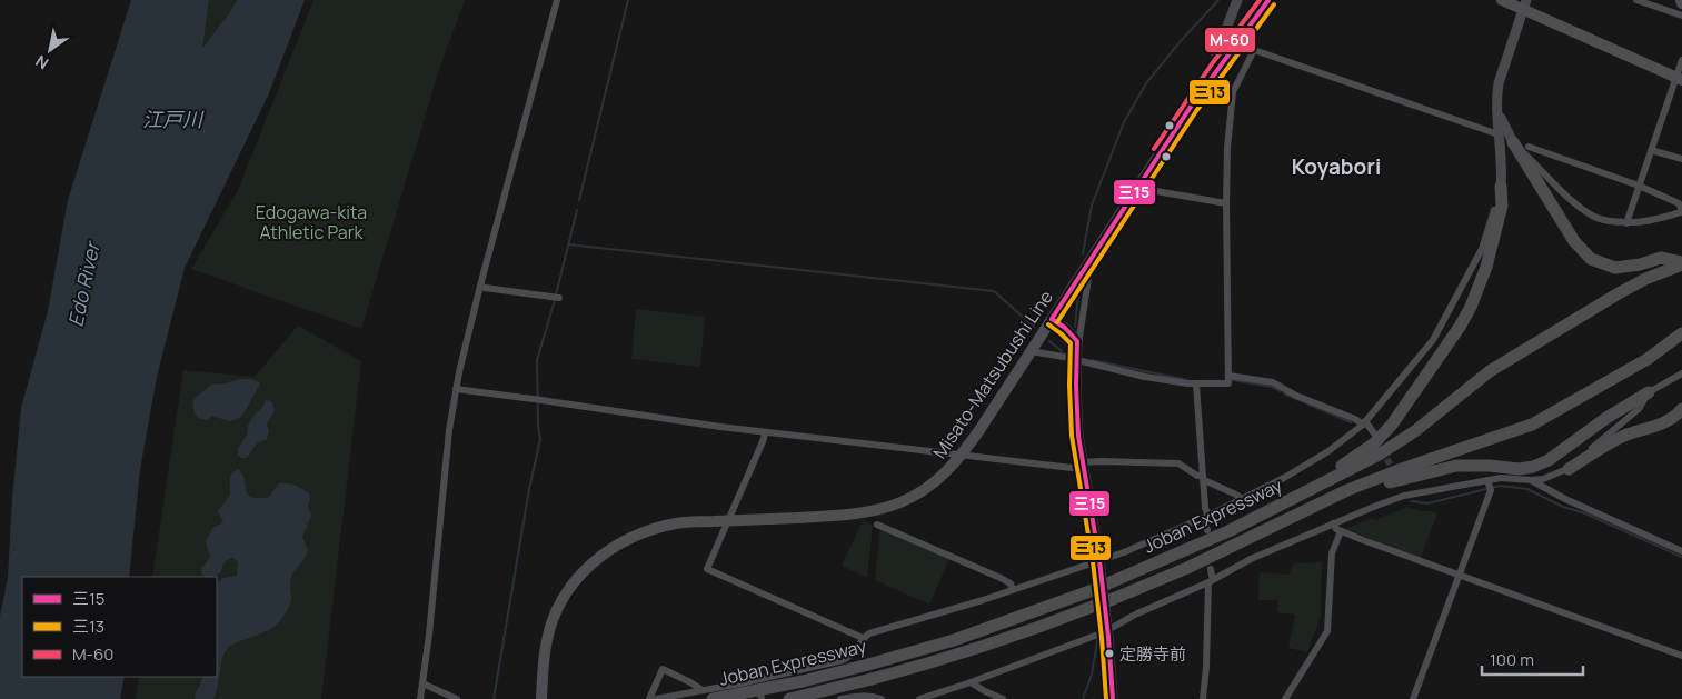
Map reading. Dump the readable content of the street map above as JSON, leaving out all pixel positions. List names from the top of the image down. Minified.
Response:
{"streets":{"highway":["Joban Expressway"],"main road":["Misato-Matsubushi Line"]},"districts":["Koyabori"],"water":["江戸川","Edo River"],"parks":["Edogawa-kita Athletic Park"],"places":["定勝寺前"],"lines":["transit line 三15","transit line M-60","transit line 三13"],"legend":["三15","三13","M-60"],"scale_bar":"100 m","north":"bottom left"}
